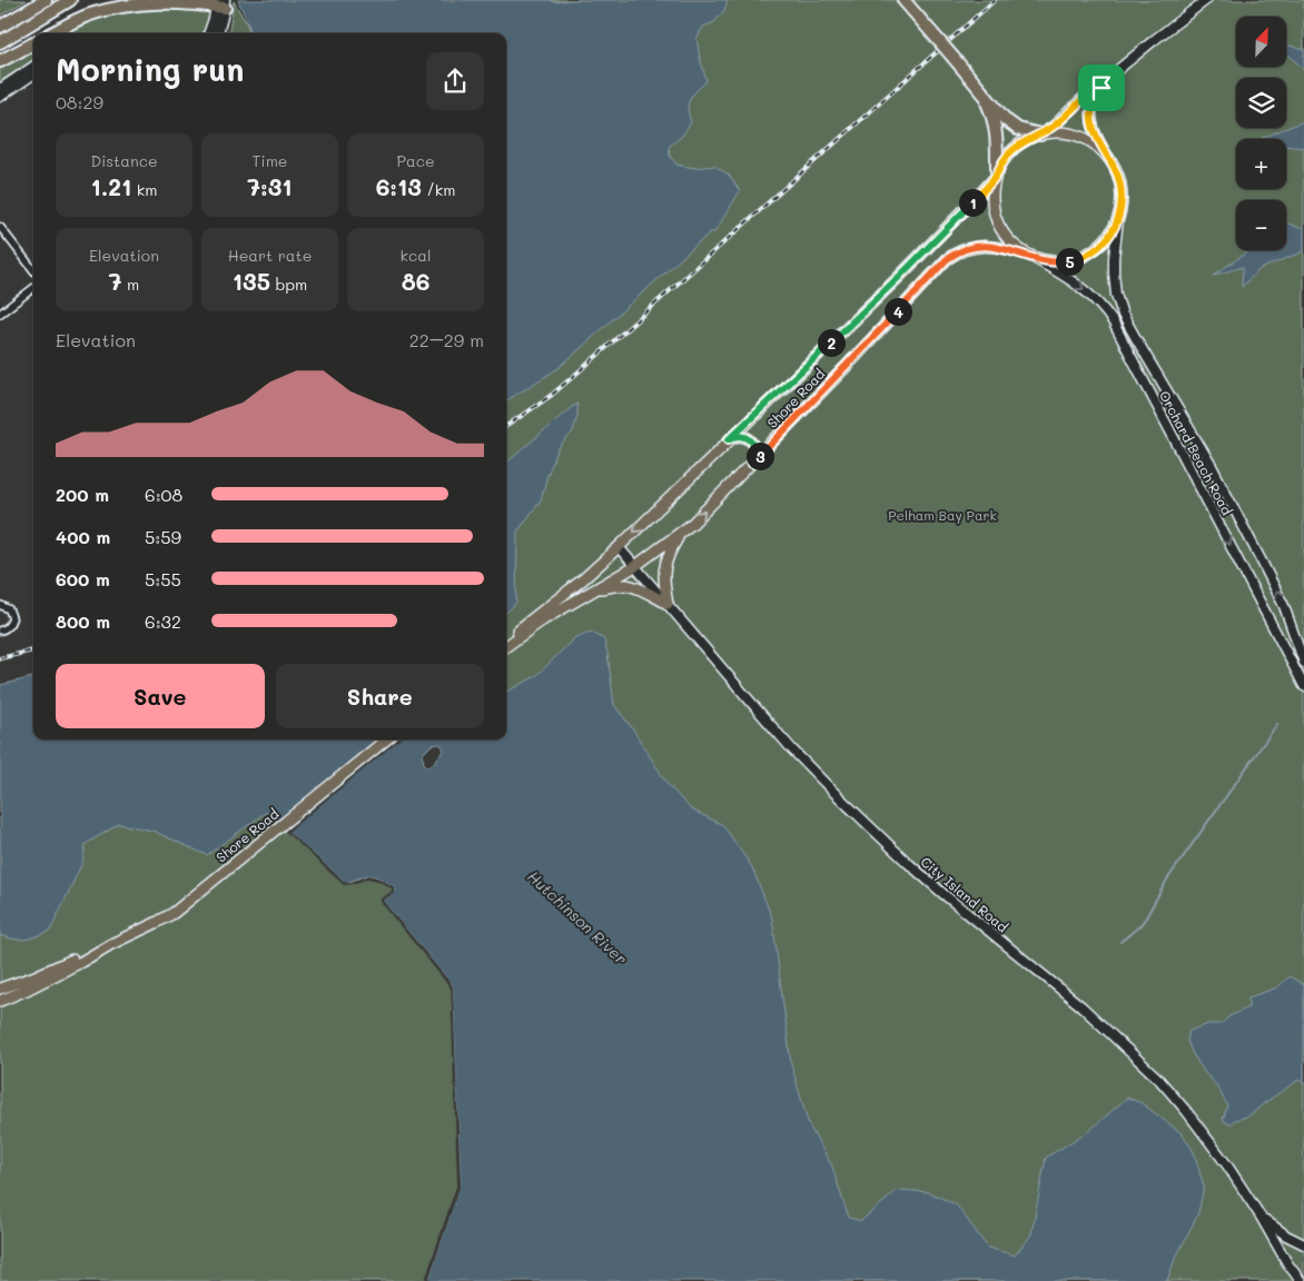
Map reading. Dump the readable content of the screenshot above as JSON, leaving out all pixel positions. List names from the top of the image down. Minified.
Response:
{"streets":{"main road":["Shore Road","Orchard Beach Road","City Island Road"]},"crossings":[["Shore Road","Orchard Beach Road"],["Shore Road","City Island Road"]],"water":["Hutchinson River"],"parks":["Pelham Bay Park"],"north":"top right","page":{"map_buttons":["+","−"],"heading":["Morning run","08:29"],"stats":[["Distance","1.21 km"],["Time","7:31"],["Pace","6:13 /km"],["Elevation","7 m"],["Heart rate","135 bpm"],["kcal","86"]],"pins":["1","5","4","2","3"],"chart":["Elevation","22–29 m"],"list":[{"name":"200 m","note":"6:08"},{"name":"400 m","note":"5:59"},{"name":"600 m","note":"5:55"},{"name":"800 m","note":"6:32"}],"buttons":["Save","Share"]}}
